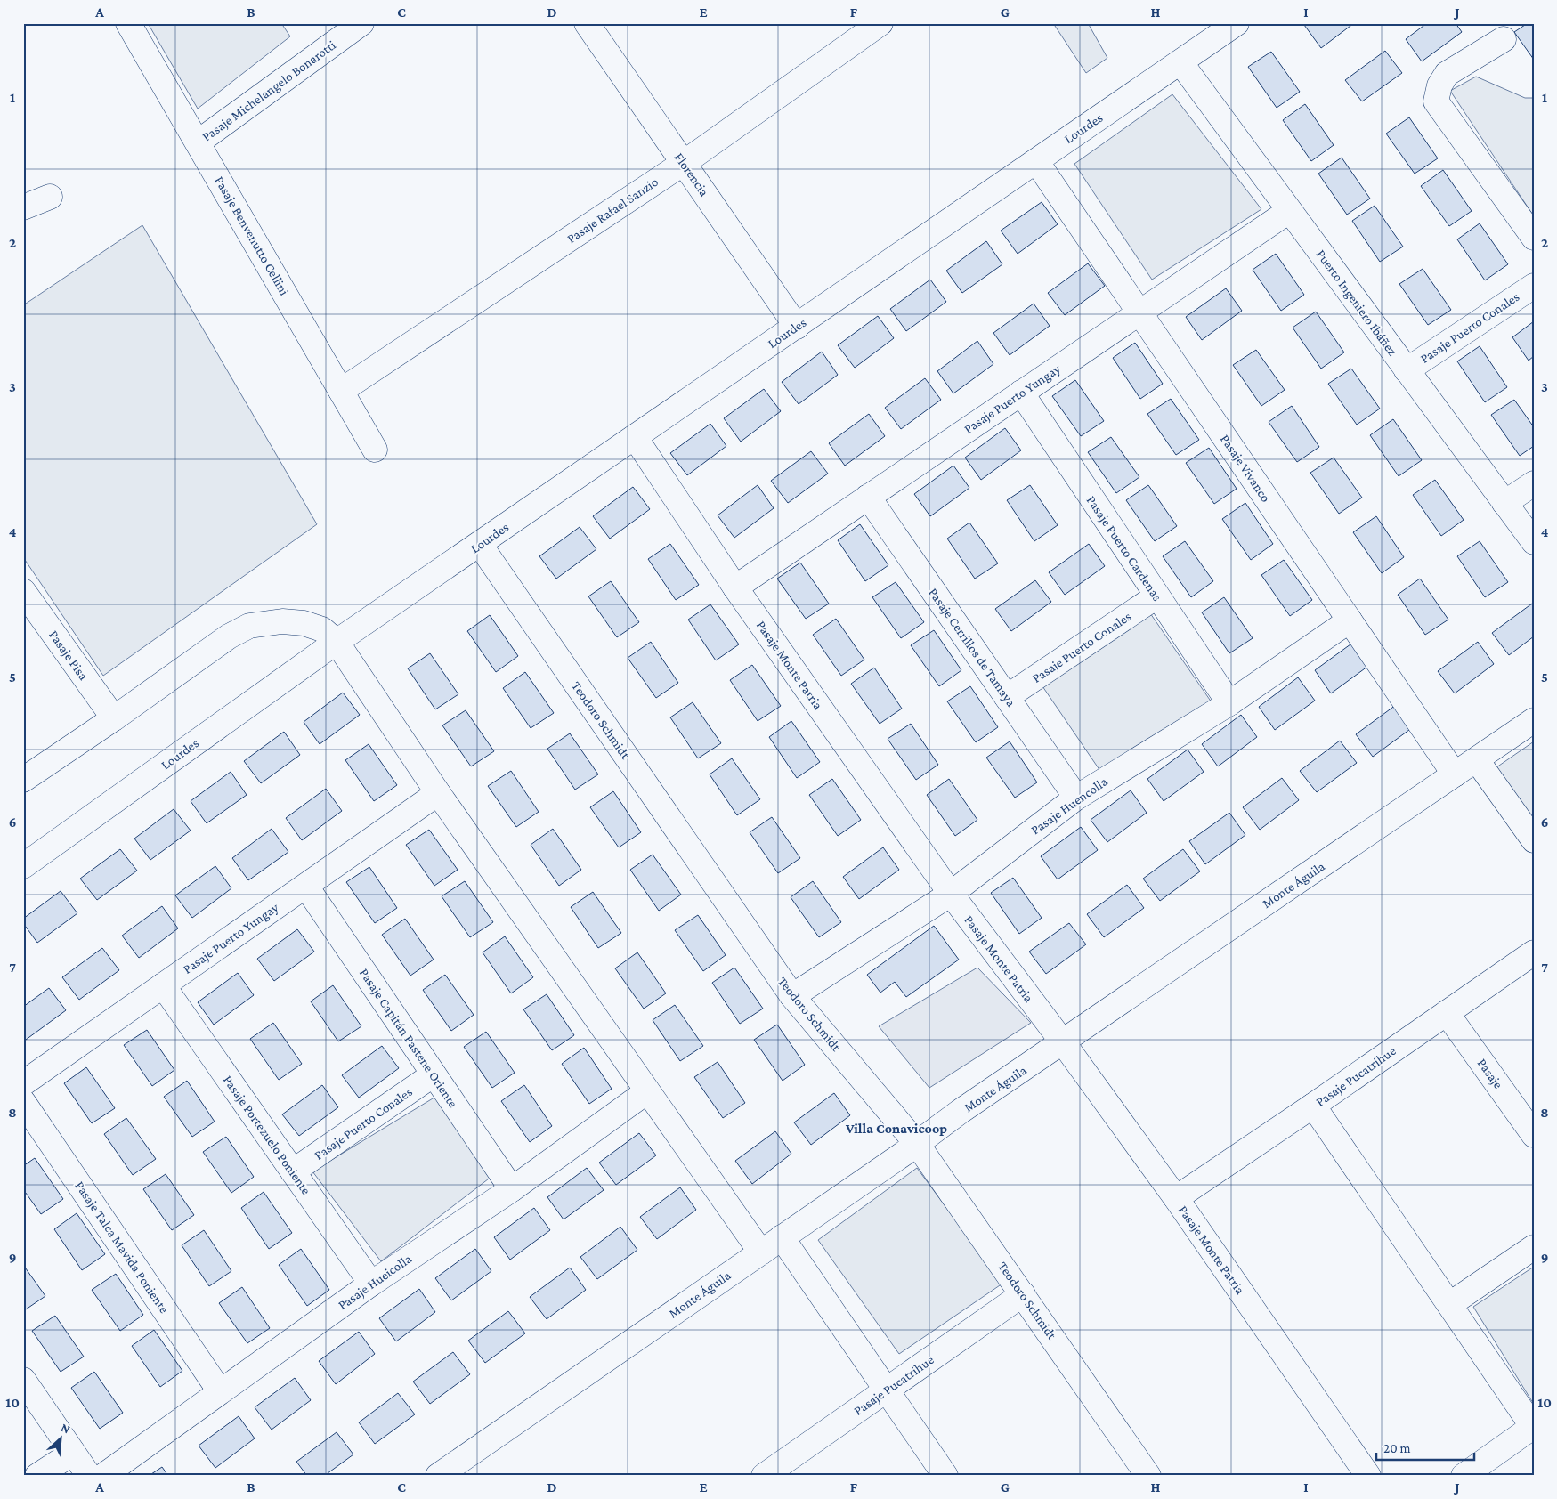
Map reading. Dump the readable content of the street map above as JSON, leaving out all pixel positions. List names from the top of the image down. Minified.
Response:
{"streets":{"street":["Pasaje Michelangelo Bonarotti","Lourdes","Florencia","Pasaje Rafael Sanzio","Pasaje Benvenutto Cellini","Puerto Ingeniero Ibáñez","Pasaje Puerto Conales","Pasaje Puerto Yungay","Pasaje Vivanco","Pasaje Puerto Cardenas","Pasaje Cerrillos de Tamaya","Pasaje Pisa","Pasaje Monte Patria","Teodoro Schmidt","Pasaje Huencolla","Monte Águila","Pasaje Capitán Pastene Oriente","Pasaje","Pasaje Pucatrihue","Pasaje Portezuelo Poniente","Pasaje Talca Mavida Poniente","Pasaje Hueicolla"]},"crossings":[["Pasaje Michelangelo Bonarotti","Pasaje Benvenutto Cellini"],["Lourdes","Florencia"],["Lourdes","Puerto Ingeniero Ibáñez"],["Lourdes","Pasaje Vivanco"],["Lourdes","Pasaje Monte Patria"],["Lourdes","Teodoro Schmidt"],["Florencia","Pasaje Rafael Sanzio"],["Pasaje Rafael Sanzio","Pasaje Benvenutto Cellini"],["Puerto Ingeniero Ibáñez","Pasaje Puerto Conales"],["Puerto Ingeniero Ibáñez","Pasaje Puerto Yungay"],["Pasaje Puerto Conales","Pasaje Puerto Cardenas"],["Pasaje Puerto Conales","Pasaje Cerrillos de Tamaya"],["Pasaje Puerto Conales","Pasaje Capitán Pastene Oriente"],["Pasaje Puerto Conales","Pasaje Portezuelo Poniente"],["Pasaje Puerto Yungay","Pasaje Vivanco"],["Pasaje Puerto Yungay","Pasaje Puerto Cardenas"],["Pasaje Puerto Yungay","Pasaje Cerrillos de Tamaya"],["Pasaje Puerto Yungay","Pasaje Monte Patria"],["Pasaje Puerto Yungay","Pasaje Capitán Pastene Oriente"],["Pasaje Puerto Yungay","Pasaje Portezuelo Poniente"],["Pasaje Vivanco","Pasaje Huencolla"],["Pasaje Vivanco","Monte Águila"],["Pasaje Puerto Cardenas","Pasaje Huencolla"],["Pasaje Cerrillos de Tamaya","Pasaje Huencolla"],["Pasaje Monte Patria","Pasaje Huencolla"],["Pasaje Monte Patria","Monte Águila"],["Pasaje Monte Patria","Pasaje Pucatrihue"],["Teodoro Schmidt","Pasaje Huencolla"],["Teodoro Schmidt","Monte Águila"],["Teodoro Schmidt","Pasaje Pucatrihue"],["Pasaje Capitán Pastene Oriente","Pasaje Hueicolla"],["Pasaje","Pasaje Pucatrihue"],["Pasaje Portezuelo Poniente","Pasaje Hueicolla"],["Pasaje Talca Mavida Poniente","Pasaje Hueicolla"]],"districts":["Villa Conavicoop"],"scale_bar":"20 m","north":"top right","grid":{"columns":["A","B","C","D","E","F","G","H","I","J"],"rows":["1","2","3","4","5","6","7","8","9","10"]}}
